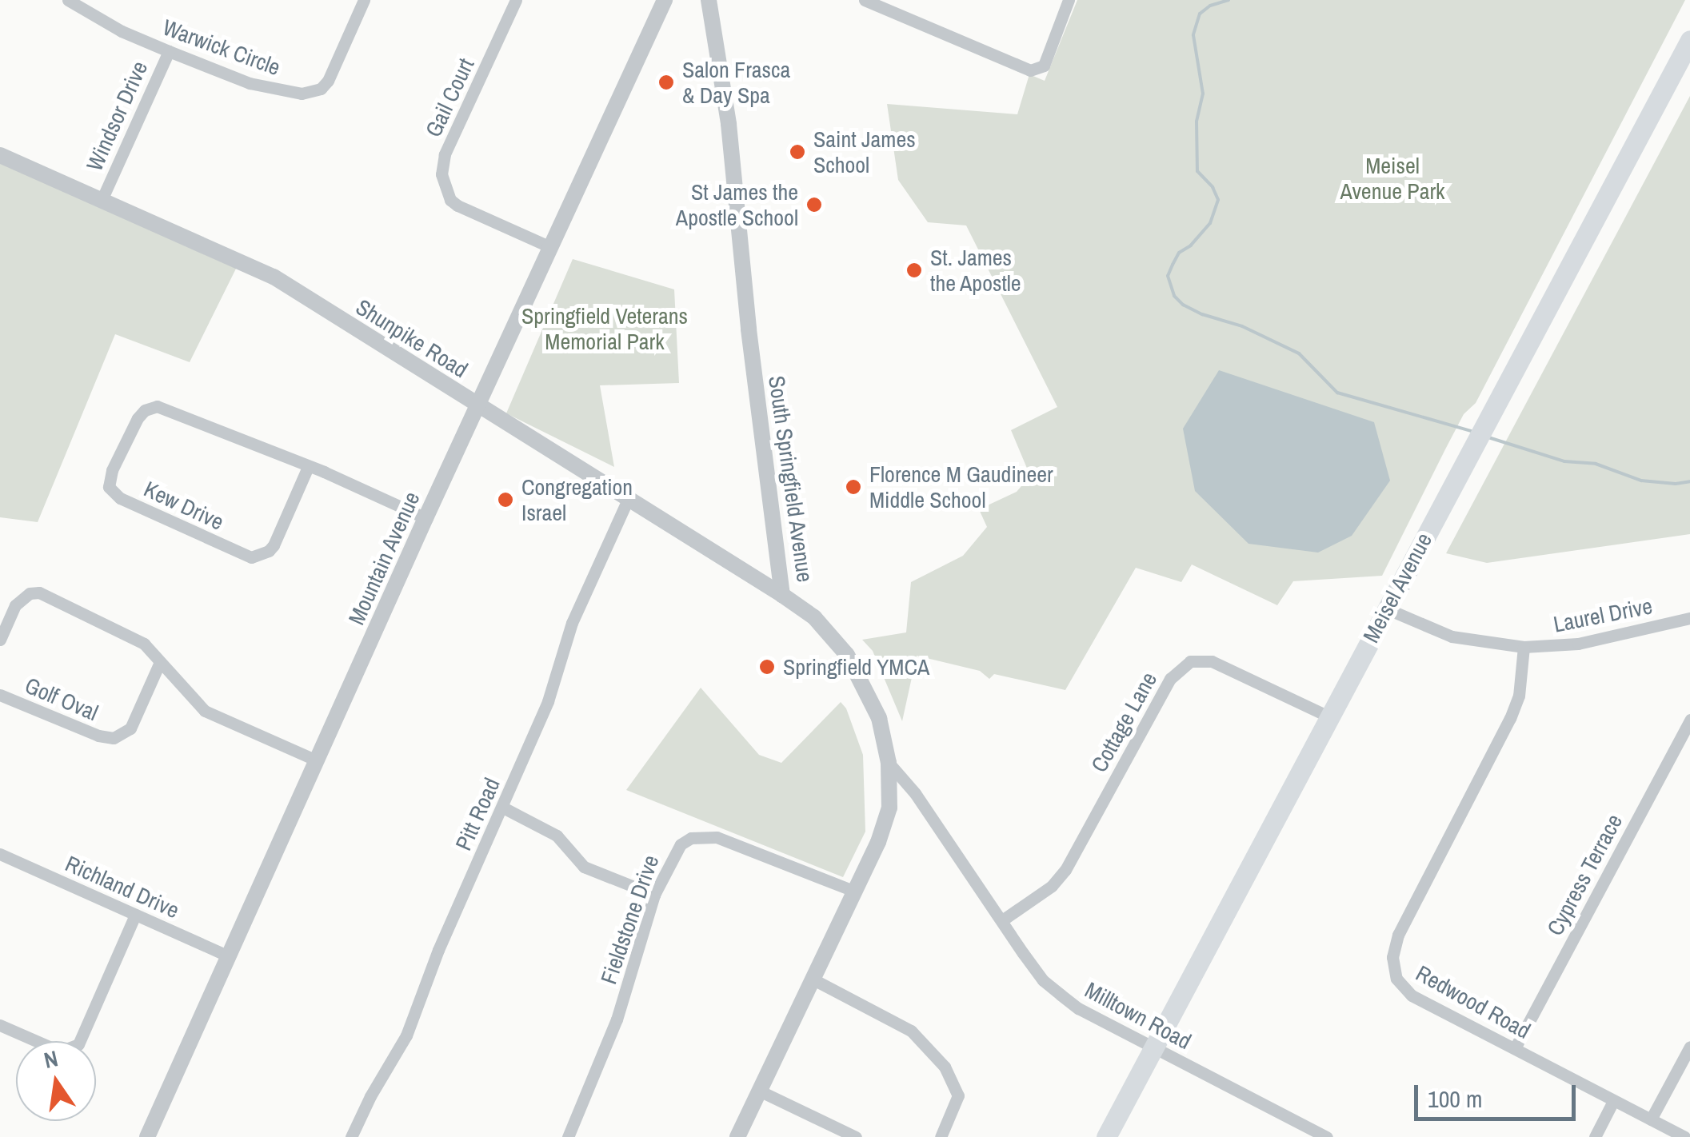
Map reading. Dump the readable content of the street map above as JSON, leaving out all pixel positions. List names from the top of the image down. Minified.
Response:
{"streets":{"main road":["Meisel Avenue"],"street":["Warwick Circle","Gail Court","Windsor Drive","Shunpike Road","South Springfield Avenue","Kew Drive","Mountain Avenue","Laurel Drive","Golf Oval","Cottage Lane","Pitt Road","Cypress Terrace","Richland Drive","Fieldstone Drive","Redwood Road","Milltown Road"]},"crossings":[["Warwick Circle","Windsor Drive"],["Gail Court","Mountain Avenue"],["Windsor Drive","Shunpike Road"],["Shunpike Road","South Springfield Avenue"],["Shunpike Road","Mountain Avenue"],["Shunpike Road","Pitt Road"],["South Springfield Avenue","Fieldstone Drive"],["South Springfield Avenue","Milltown Road"],["Kew Drive","Mountain Avenue"],["Mountain Avenue","Richland Drive"],["Meisel Avenue","Laurel Drive"],["Meisel Avenue","Cottage Lane"],["Meisel Avenue","Milltown Road"],["Laurel Drive","Redwood Road"],["Cottage Lane","Milltown Road"],["Cypress Terrace","Redwood Road"]],"parks":["Meisel Avenue Park","Springfield Veterans Memorial Park"],"places":["Salon Frasca & Day Spa","Saint James School","St James the Apostle School","St. James the Apostle","Florence M Gaudineer Middle School","Congregation Israel","Springfield YMCA"],"scale_bar":"100 m","north":"top"}
